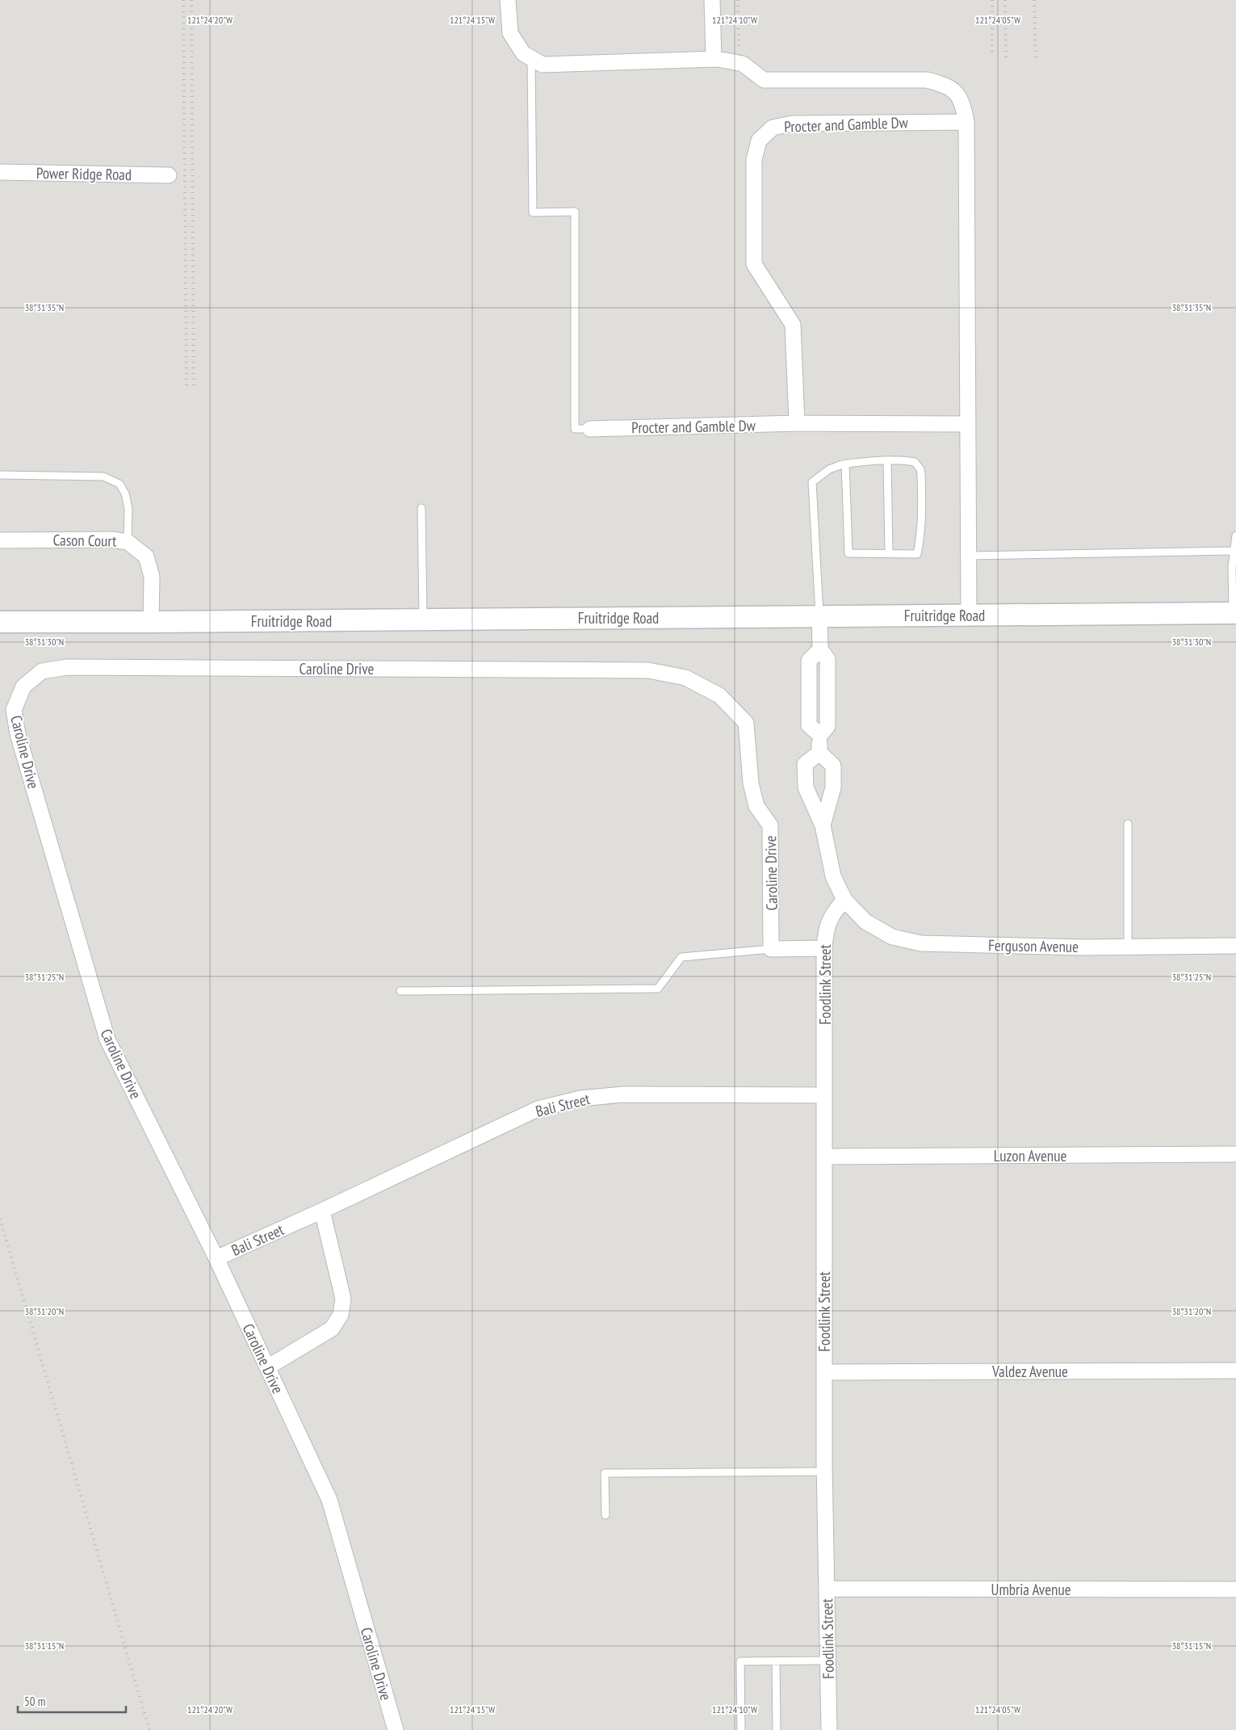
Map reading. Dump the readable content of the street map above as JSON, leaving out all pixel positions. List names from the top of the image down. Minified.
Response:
{"streets":{"main road":["Fruitridge Road"],"street":["Procter and Gamble Dw","Power Ridge Road","Cason Court","Caroline Drive","Ferguson Avenue","Foodlink Street","Bali Street","Luzon Avenue","Valdez Avenue","Umbria Avenue"]},"crossings":[["Cason Court","Fruitridge Road"],["Caroline Drive","Bali Street"],["Ferguson Avenue","Foodlink Street"],["Foodlink Street","Bali Street"],["Foodlink Street","Luzon Avenue"],["Foodlink Street","Valdez Avenue"],["Foodlink Street","Umbria Avenue"]],"scale_bar":"50 m","coordinates":["121°24'20\"W","121°24'15\"W","121°24'10\"W","121°24'05\"W","38°31'35\"N","38°31'30\"N","38°31'25\"N","38°31'20\"N","38°31'15\"N"]}
